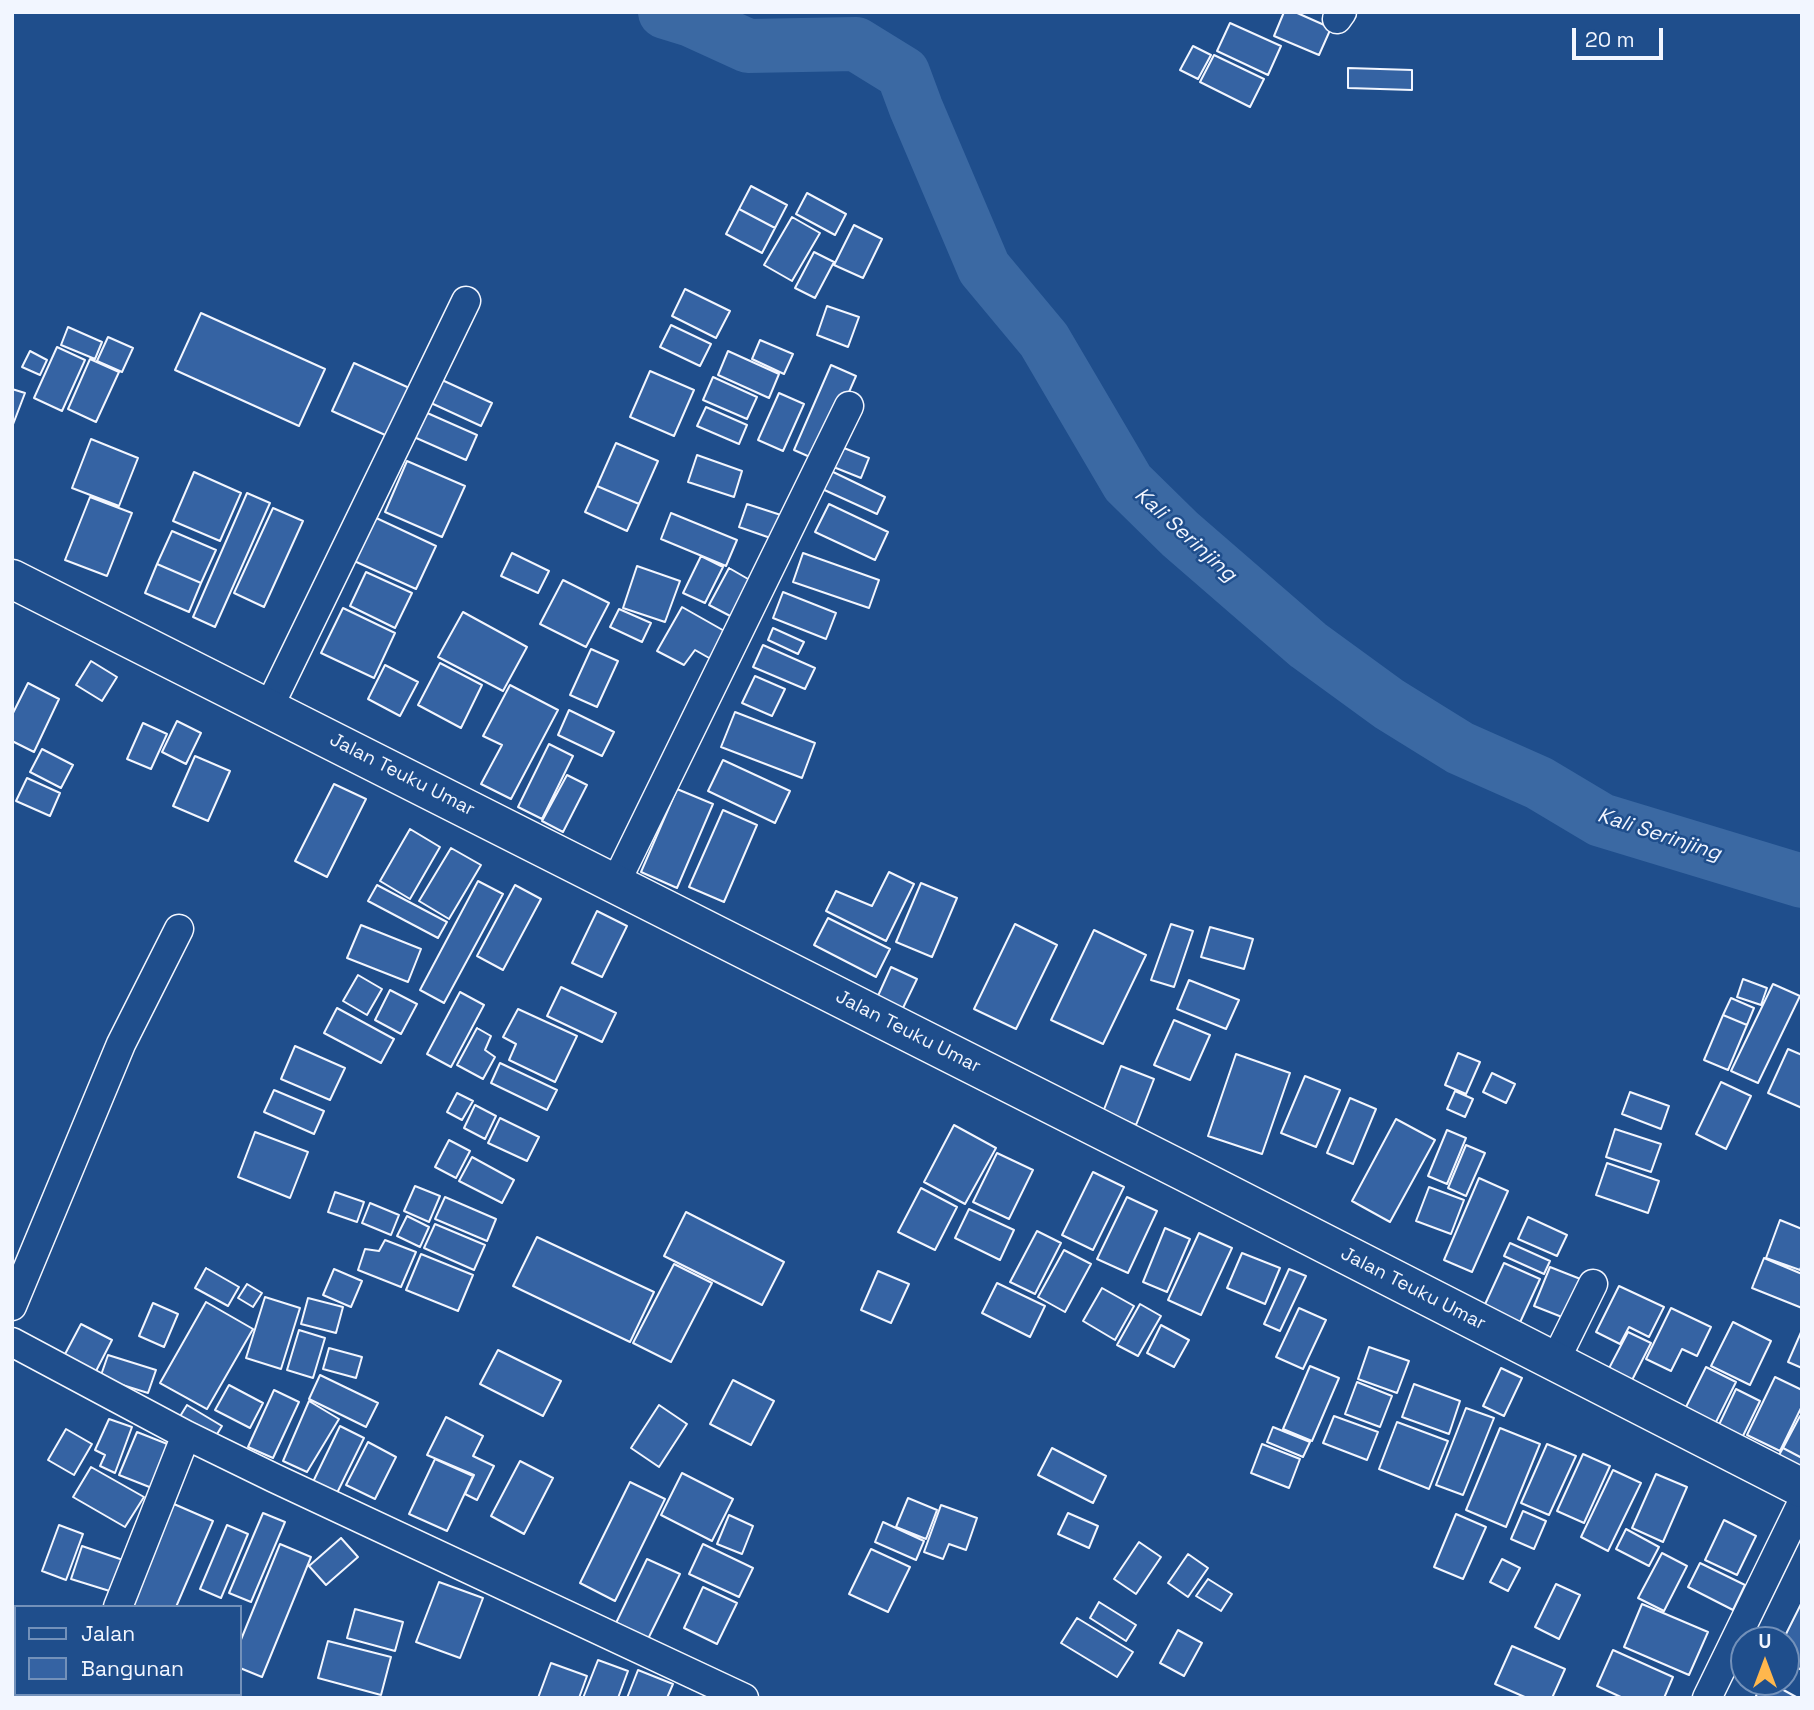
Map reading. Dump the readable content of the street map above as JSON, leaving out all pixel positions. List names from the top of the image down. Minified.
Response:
{"streets":{"main road":["Jalan Teuku Umar"]},"water":["Kali Serinjing"],"legend":["Jalan","Bangunan"],"scale_bar":"20 m","north":"top"}
